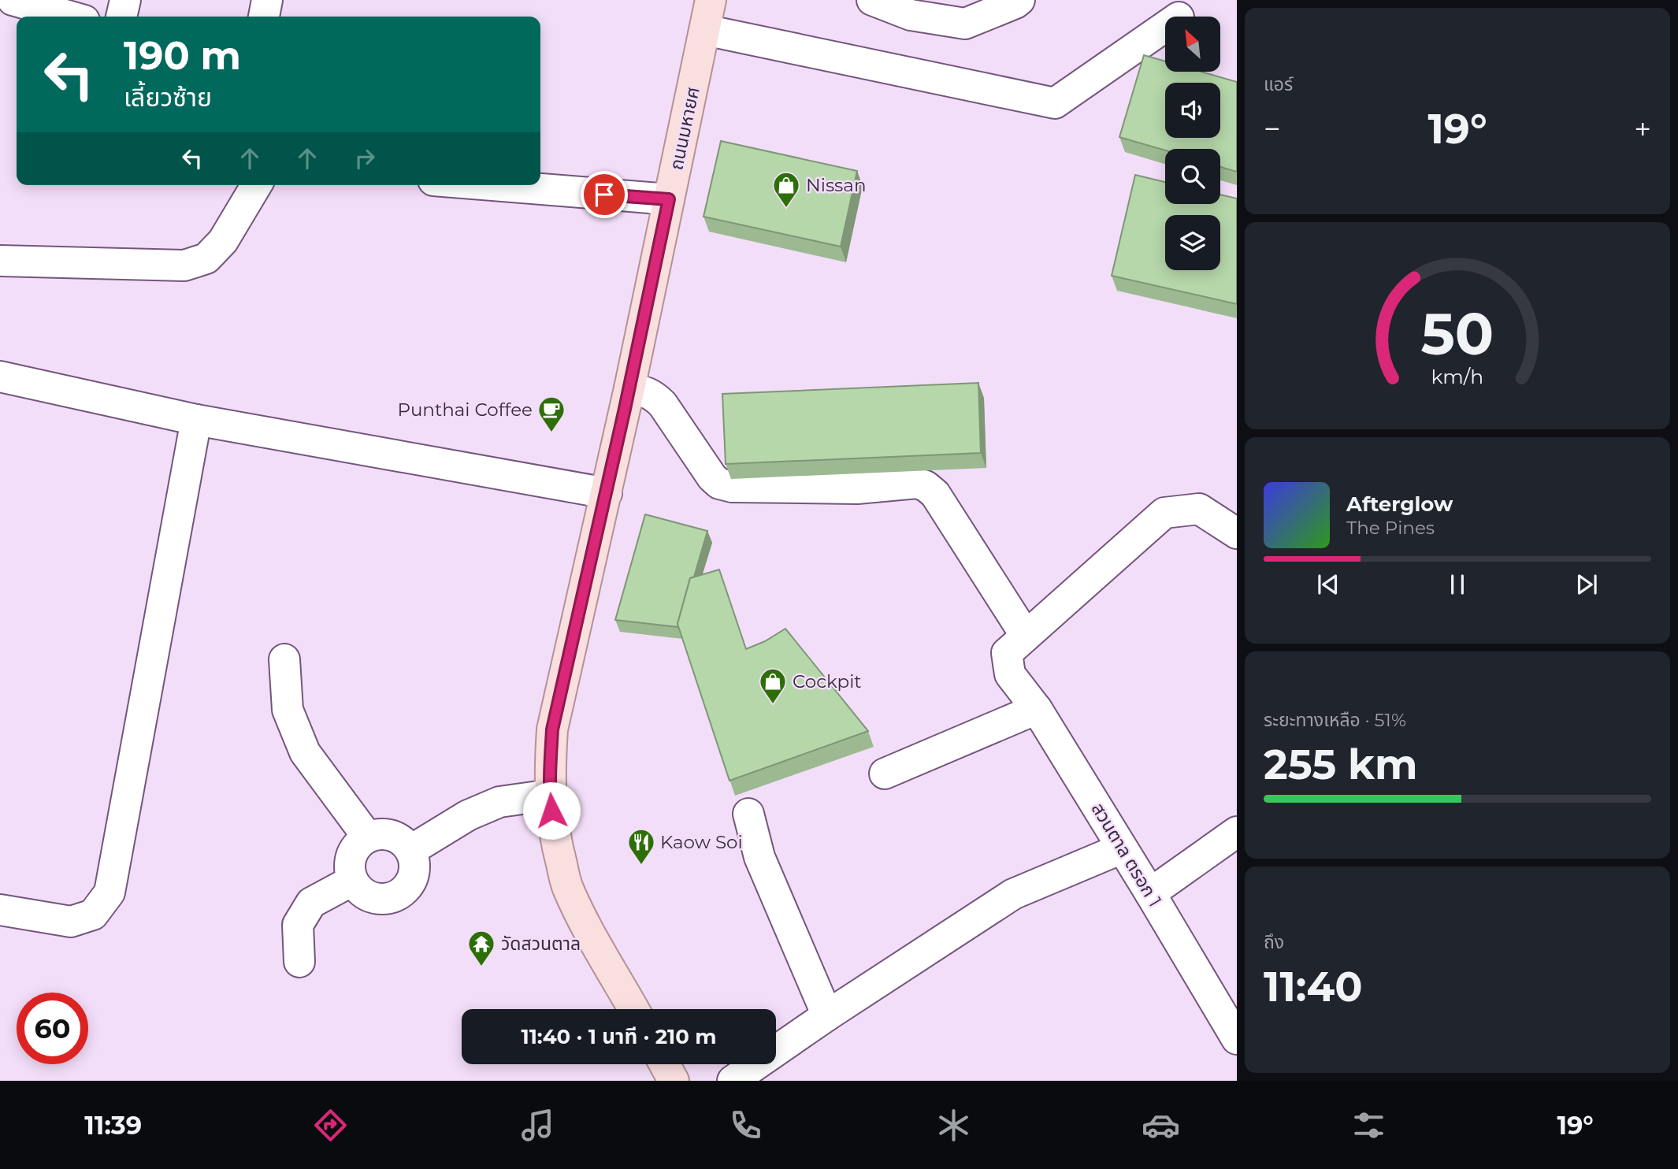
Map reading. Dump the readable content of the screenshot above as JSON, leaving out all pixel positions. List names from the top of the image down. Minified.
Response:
{"streets":{"main road":["ถนนมหายศ"],"street":["สวนตาล ตรอก 1"]},"places":{"shop":["Nissan","Cockpit"],"cafe":["Punthai Coffee"],"restaurant":["Kaow Soi"],"temple":["วัดสวนตาล"]},"north":"top left","page":{"tile":["แอร์",["ระยะทางเหลือ · 51%","255 km"],["ถึง","11:40"]],"turn":["190 m","เลี้ยวซ้าย"],"heat":["−","19°","+"],"song":["Afterglow","The Pines"],"limit":"60","trip":"11:40 · 1 นาที · 210 m","tabs":["11:39","19°"],"gauge":["50","km/h"]}}
